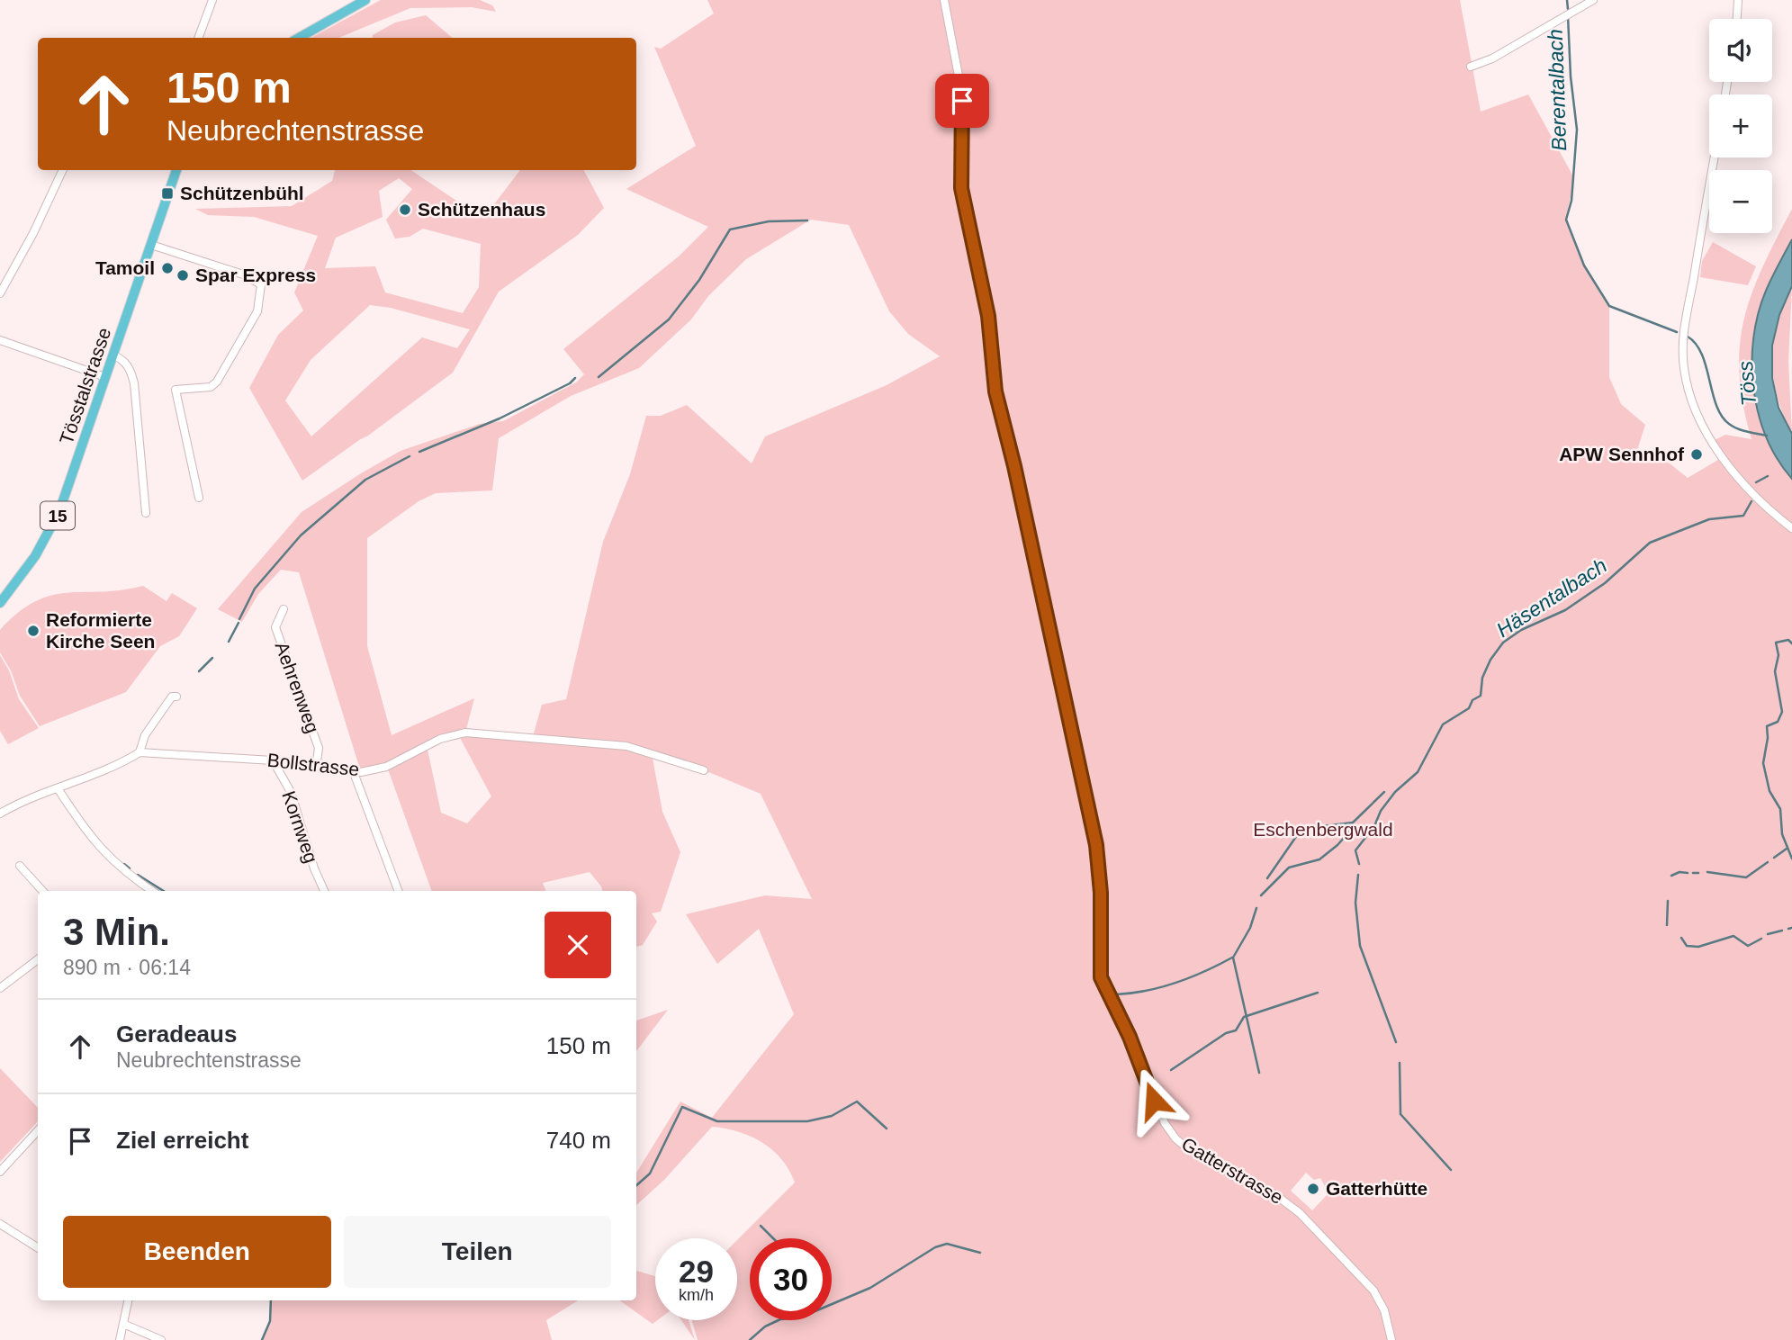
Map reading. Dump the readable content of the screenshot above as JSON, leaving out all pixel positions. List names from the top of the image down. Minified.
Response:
{"streets":{"main road":["Tösstalstrasse","15"],"street":["Aehrenweg","Bollstrasse","Kornweg","Gatterstrasse"]},"crossings":[["Aehrenweg","Bollstrasse"],["Bollstrasse","Kornweg"]],"water":["Berentalbach","Töss","Häsentalbach"],"parks":["Eschenbergwald"],"places":{"transit":["Schützenbühl"],"other":["Schützenhaus","Tamoil","Spar Express","APW Sennhof","Reformierte Kirche Seen","Gatterhütte"]},"page":{"map_buttons":["+","−"],"turn":["150 m","Neubrechtenstrasse"],"heading":["3 Min.","890 m · 06:14"],"list":[{"name":"Geradeaus","note":"Neubrechtenstrasse","value":"150 m"},{"name":"Ziel erreicht","value":"740 m"}],"buttons":["Beenden","Teilen"],"speed":"29 km/h","limit":"30"}}
